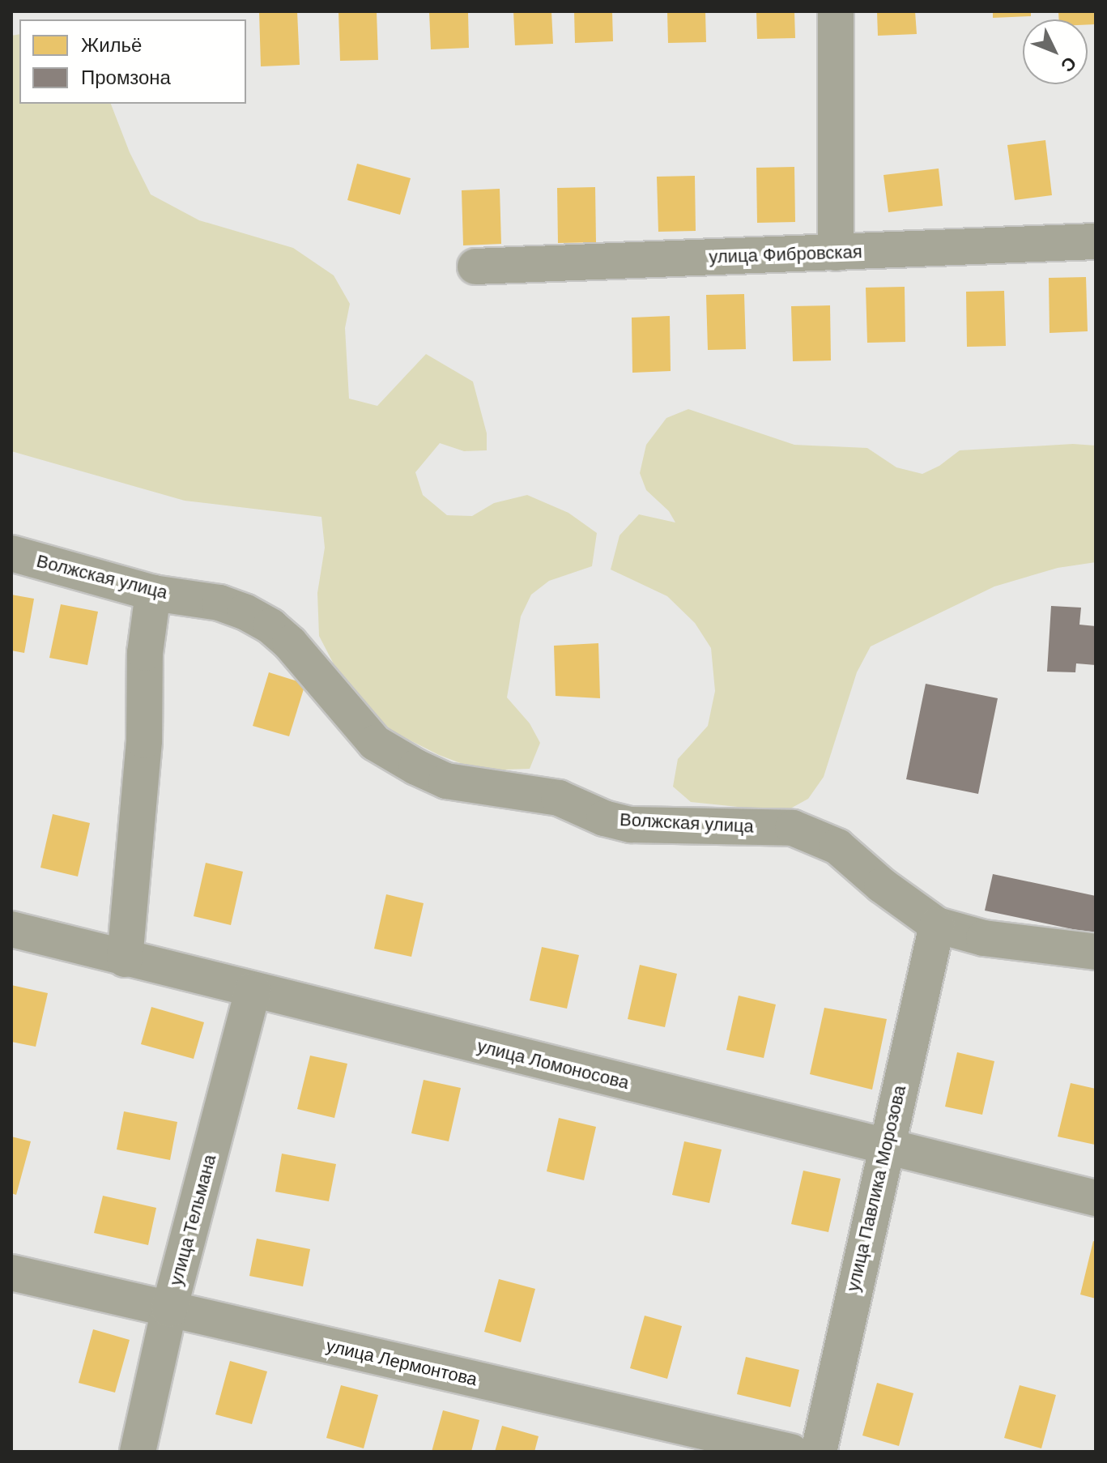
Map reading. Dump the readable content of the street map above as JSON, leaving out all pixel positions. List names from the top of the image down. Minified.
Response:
{"streets":{"street":["улица Фибровская","Волжская улица","улица Ломоносова","улица Павлика Морозова","улица Тельмана","улица Лермонтова"]},"crossings":[["Волжская улица","улица Павлика Морозова"],["улица Ломоносова","улица Павлика Морозова"],["улица Ломоносова","улица Тельмана"],["улица Тельмана","улица Лермонтова"]],"legend":["Жильё","Промзона"],"north":"bottom right"}
